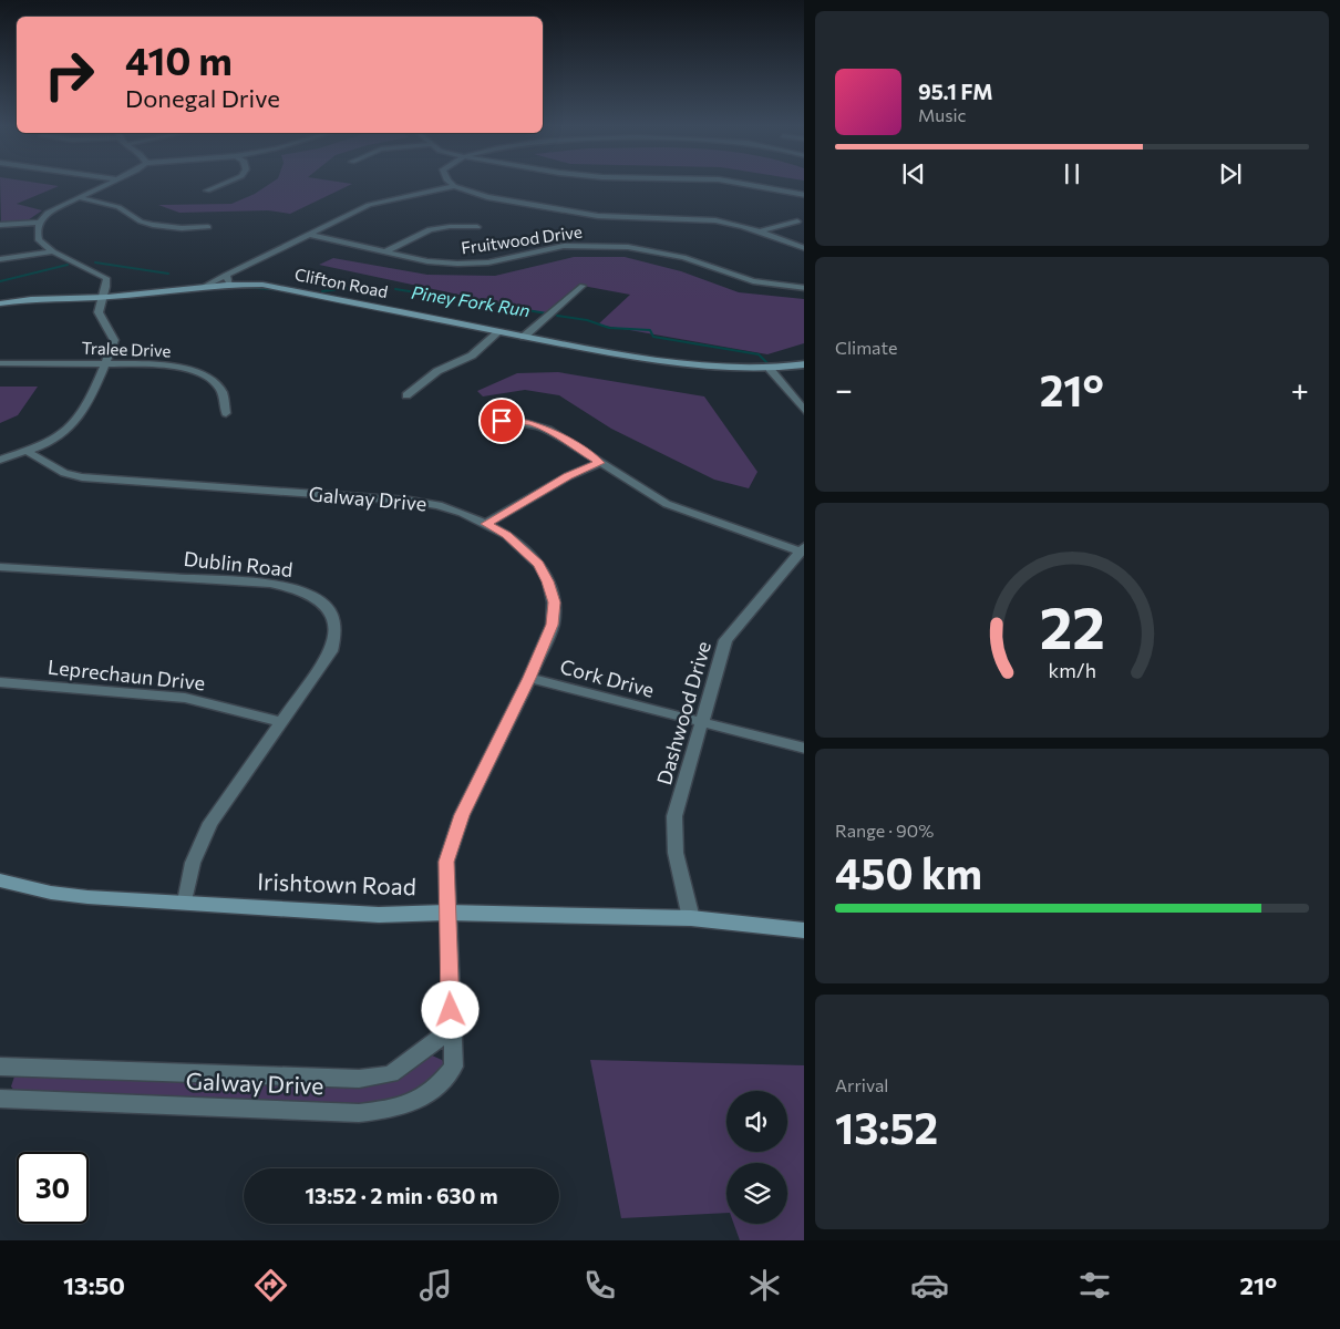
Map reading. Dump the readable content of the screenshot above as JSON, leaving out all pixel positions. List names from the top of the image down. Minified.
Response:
{"streets":{"main road":["Clifton Road","Irishtown Road"],"street":["Fruitwood Drive","Tralee Drive","Galway Drive","Dublin Road","Leprechaun Drive","Cork Drive","Dashwood Drive"]},"crossings":[["Galway Drive","Cork Drive"],["Galway Drive","Irishtown Road"],["Dublin Road","Leprechaun Drive"],["Dublin Road","Irishtown Road"],["Cork Drive","Dashwood Drive"],["Dashwood Drive","Irishtown Road"]],"water":["Piney Fork Run"],"page":{"turn":["410 m","Donegal Drive"],"song":["95.1 FM","Music"],"tile":["Climate",["Range · 90%","450 km"],["Arrival","13:52"]],"heat":["−","21°","+"],"limit":"30","trip":"13:52 · 2 min · 630 m","tabs":["13:50","21°"],"gauge":["22","km/h"]}}
